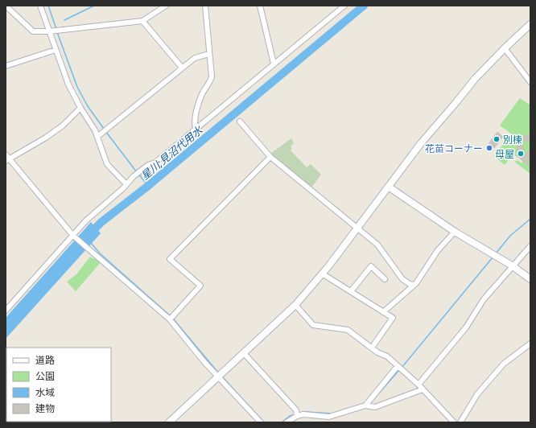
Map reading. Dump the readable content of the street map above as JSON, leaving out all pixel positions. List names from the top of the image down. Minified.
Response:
{"water":["星川;見沼代用水"],"places":["別棟","花苗コーナー","母屋"],"legend":["道路","公園","水域","建物"]}
